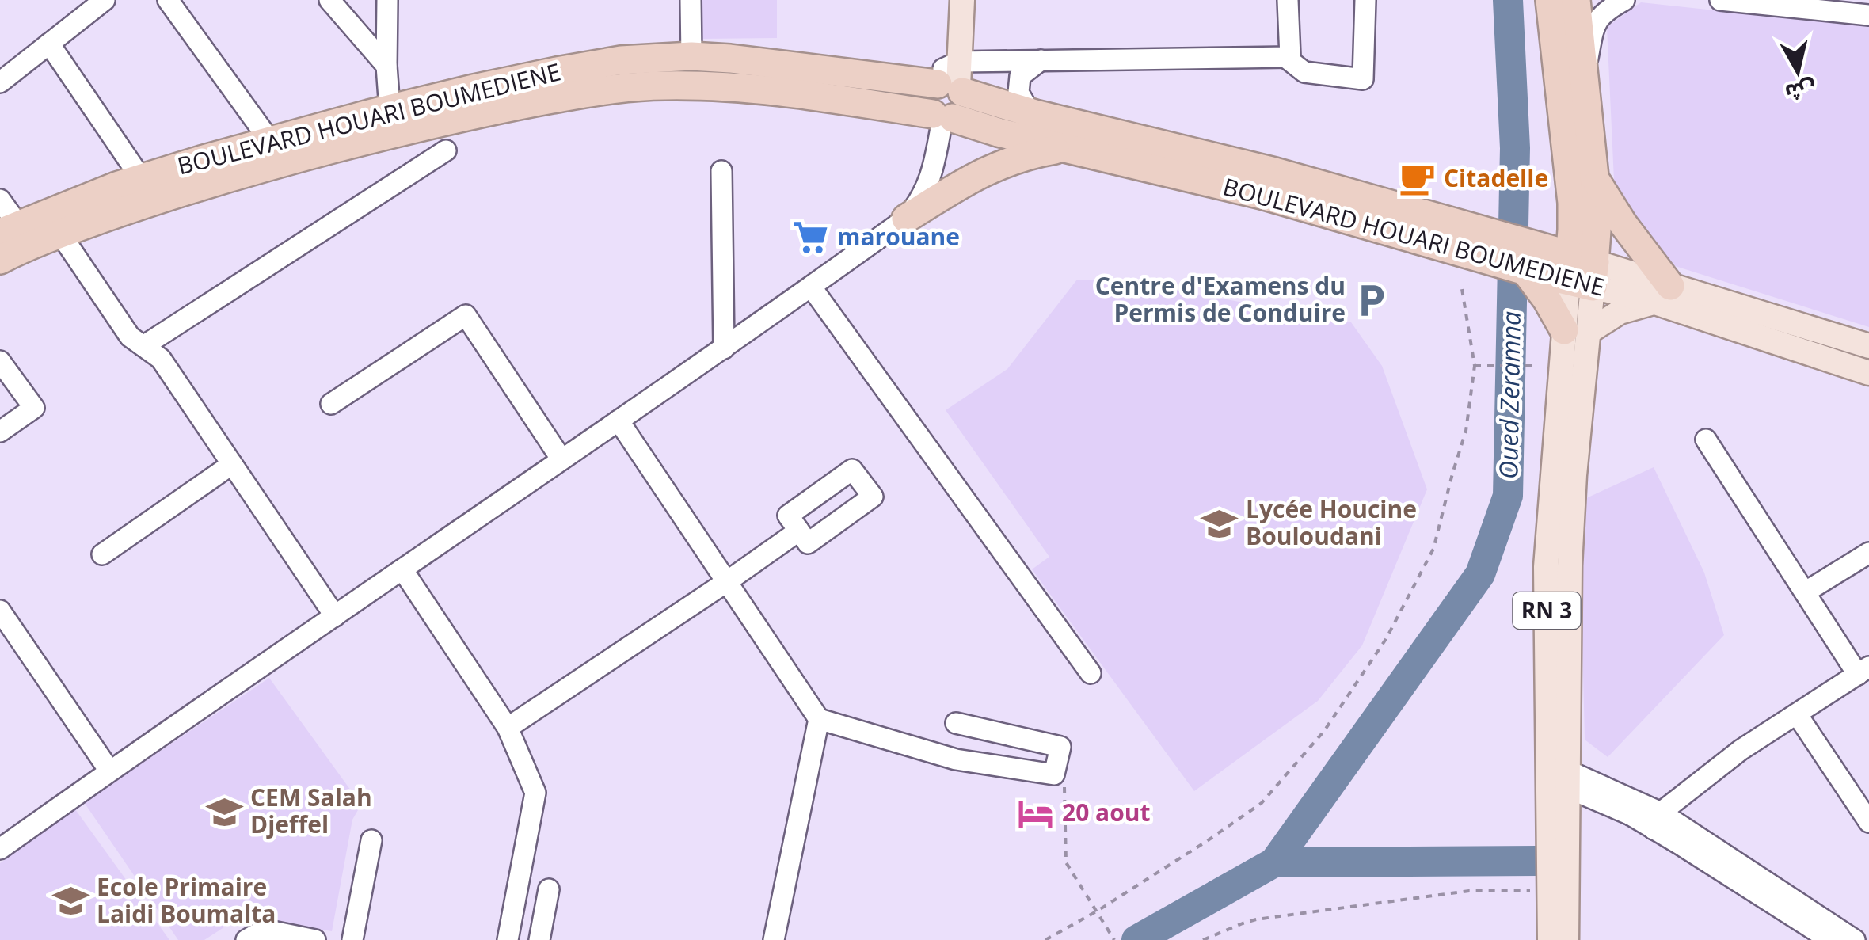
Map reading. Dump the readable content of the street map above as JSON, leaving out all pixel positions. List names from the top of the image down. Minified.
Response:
{"streets":{"highway":["BOULEVARD HOUARI BOUMEDIENE","RN 3"]},"crossings":[["BOULEVARD HOUARI BOUMEDIENE","RN 3"]],"water":["Oued Zeramna"],"places":{"cafe":["Citadelle"],"supermarket":["marouane"],"parking":["Centre d'Examens du Permis de Conduire"],"school or university":["Lycée Houcine Bouloudani","CEM Salah Djeffel","Ecole Primaire Laidi Boumalta"],"hotel":["20 aout"]},"north":"bottom"}
